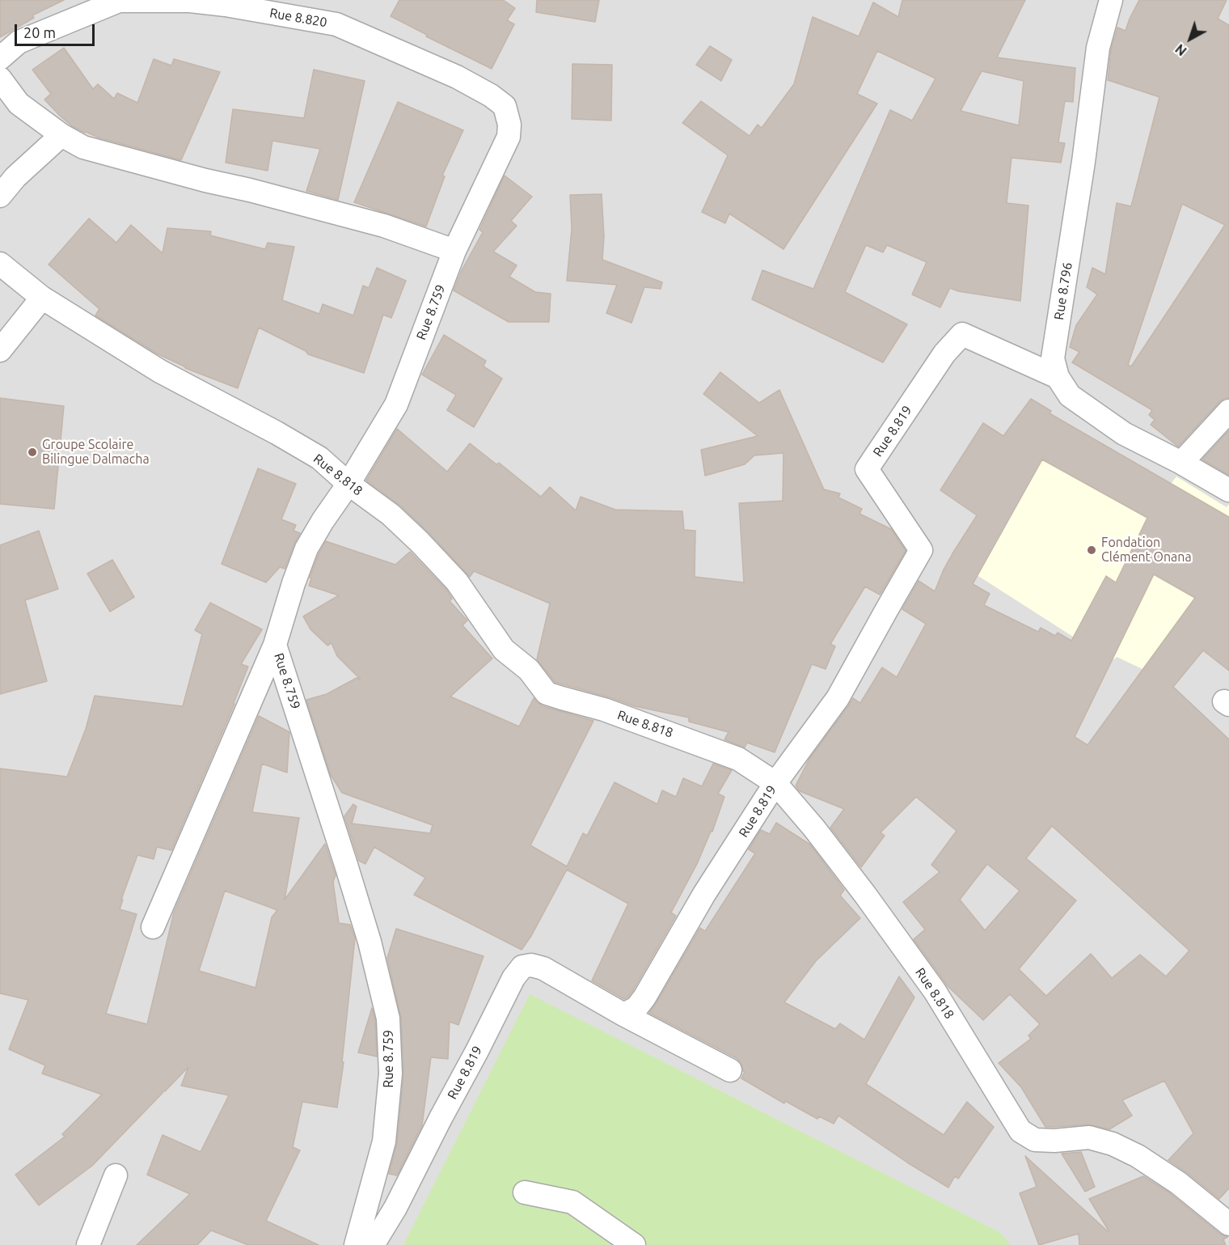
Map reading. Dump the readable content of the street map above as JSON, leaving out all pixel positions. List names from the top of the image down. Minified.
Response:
{"streets":{"street":["Rue 8.820","Rue 8.796","Rue 8.759","Rue 8.819","Rue 8.818"]},"crossings":[["Rue 8.820","Rue 8.759"],["Rue 8.796","Rue 8.819"],["Rue 8.759","Rue 8.818"],["Rue 8.819","Rue 8.818"]],"places":["Groupe Scolaire Bilingue Dalmacha","Fondation Clément Onana"],"scale_bar":"20 m","north":"bottom left"}
